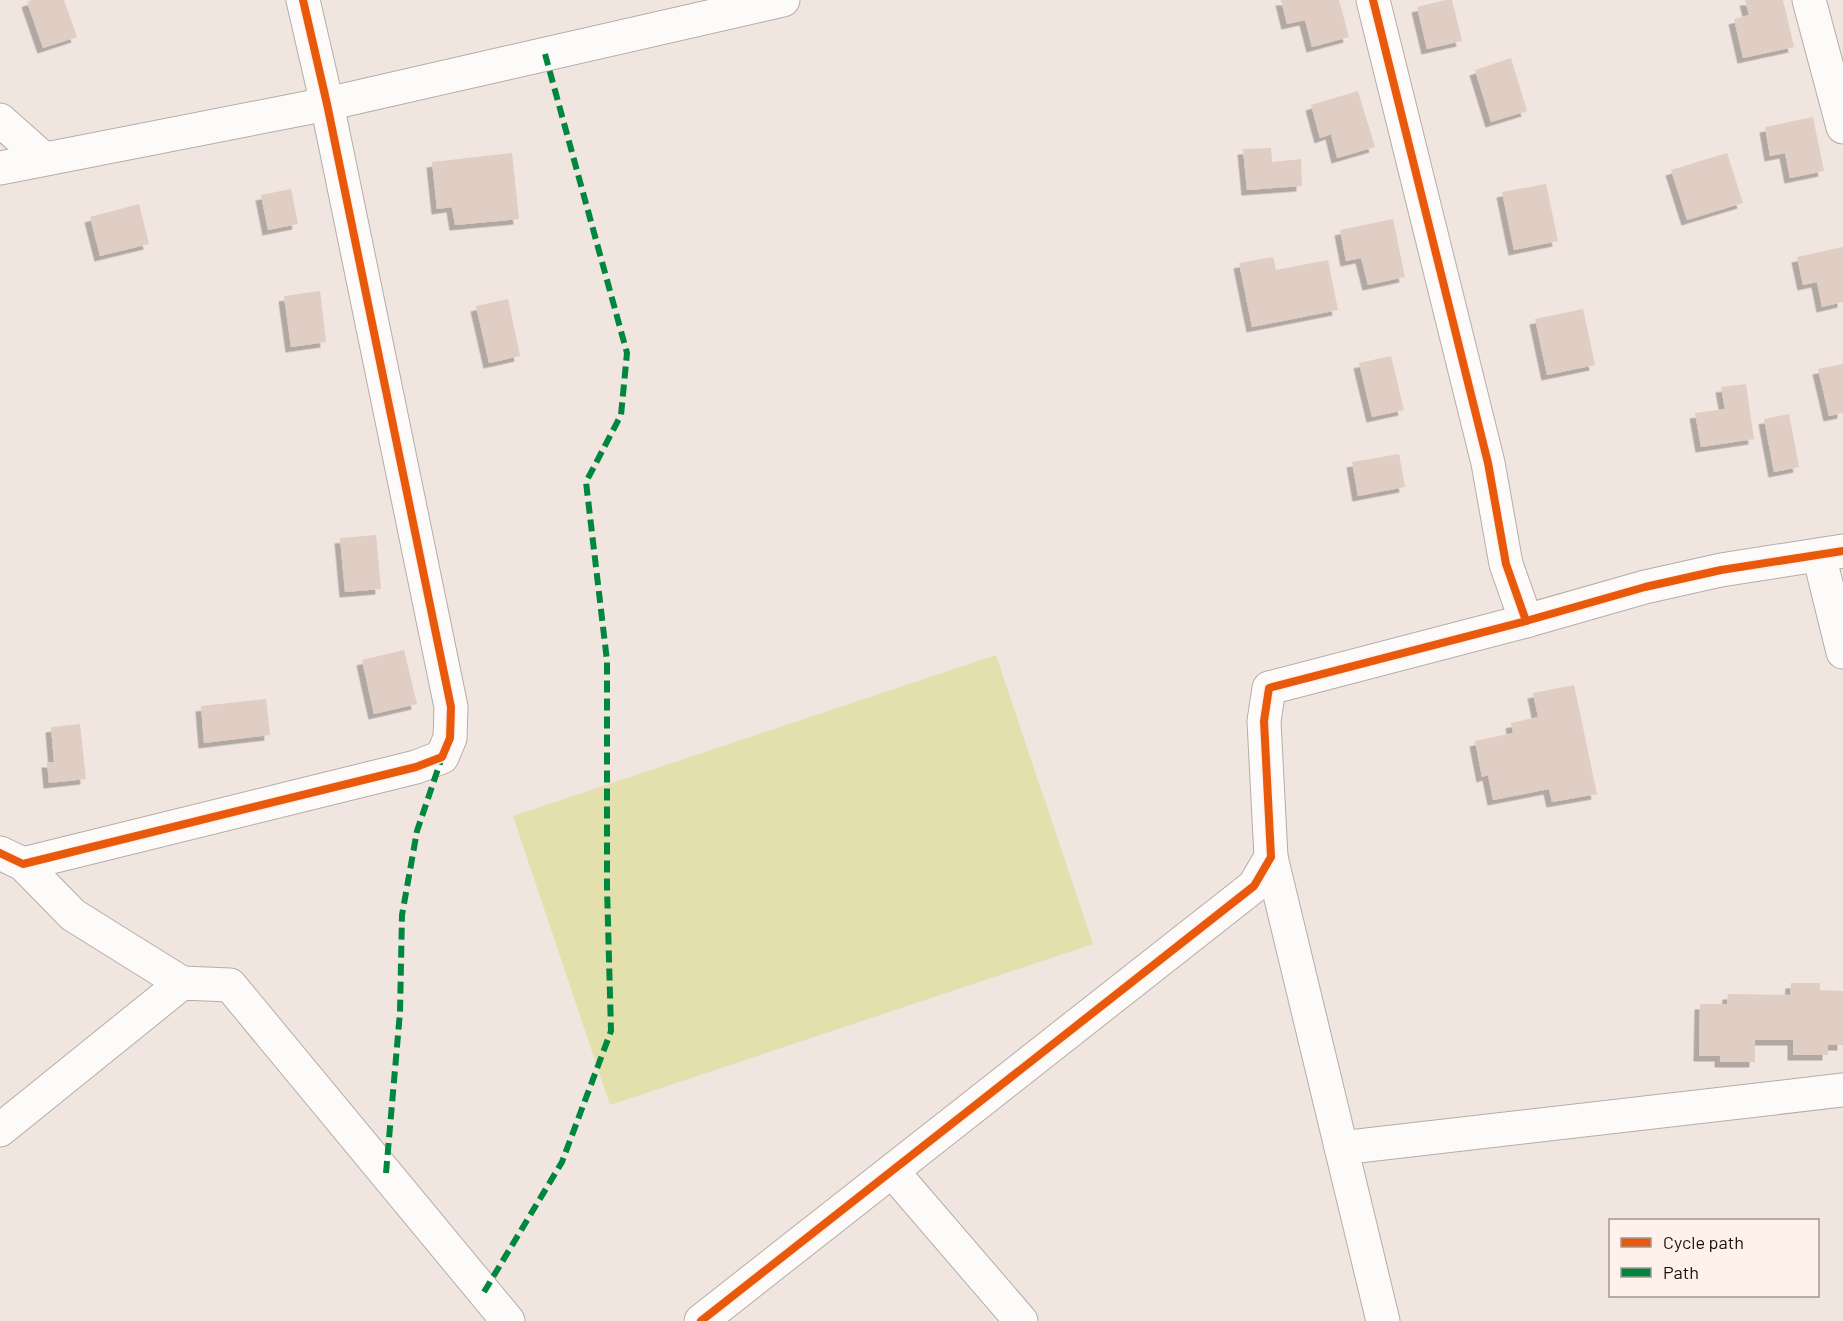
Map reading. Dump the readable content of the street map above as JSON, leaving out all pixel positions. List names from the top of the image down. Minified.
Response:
{"legend":["Cycle path","Path"]}
